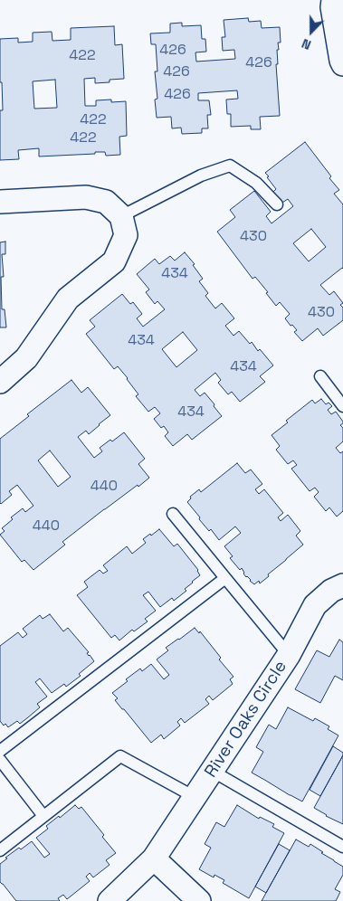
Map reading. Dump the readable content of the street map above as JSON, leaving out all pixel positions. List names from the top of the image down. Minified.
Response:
{"streets":{"street":["River Oaks Circle"]},"house_numbers":["426","422","426","426","426","422","422","430","434","430","434","434","434","440","440"],"north":"bottom"}
